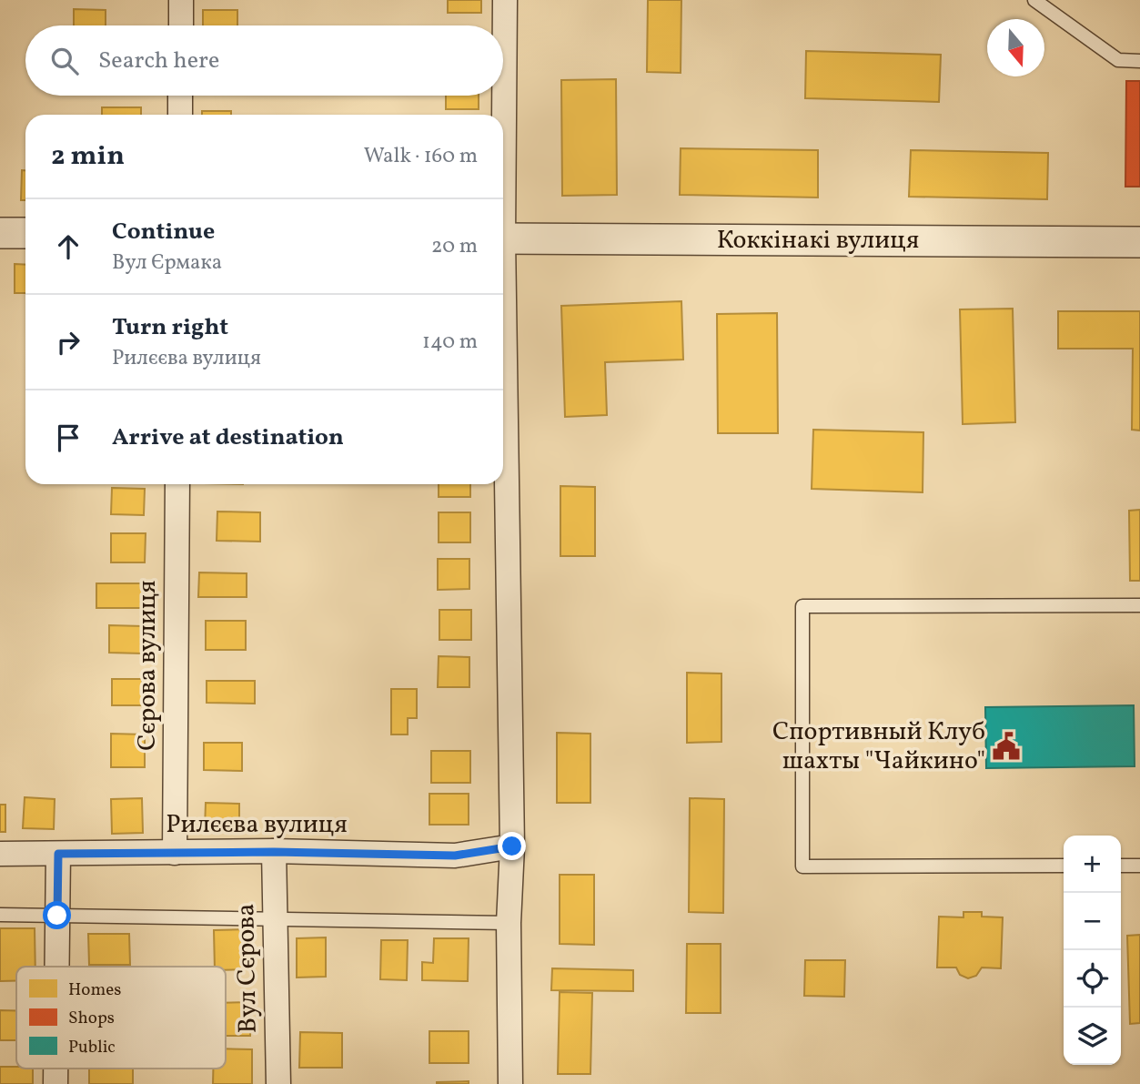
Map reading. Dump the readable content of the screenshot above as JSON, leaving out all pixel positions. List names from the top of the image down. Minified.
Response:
{"streets":{"street":["Коккінакі вулиця","Сєрова вулиця","Рилєєва вулиця","Вул Сєрова"]},"crossings":[["Сєрова вулиця","Рилєєва вулиця"],["Рилєєва вулиця","Вул Сєрова"]],"places":{"public building":["Спортивный Клуб шахты \"Чайкино\""]},"legend":["Homes","Shops","Public"],"north":"bottom","page":{"search":"Search here","heading":["2 min","Walk · 160 m"],"list":[["Continue","Вул Єрмака","20 m"],["Turn right","Рилєєва вулиця","140 m"],"Arrive at destination"],"map_buttons":["+","−"]}}
